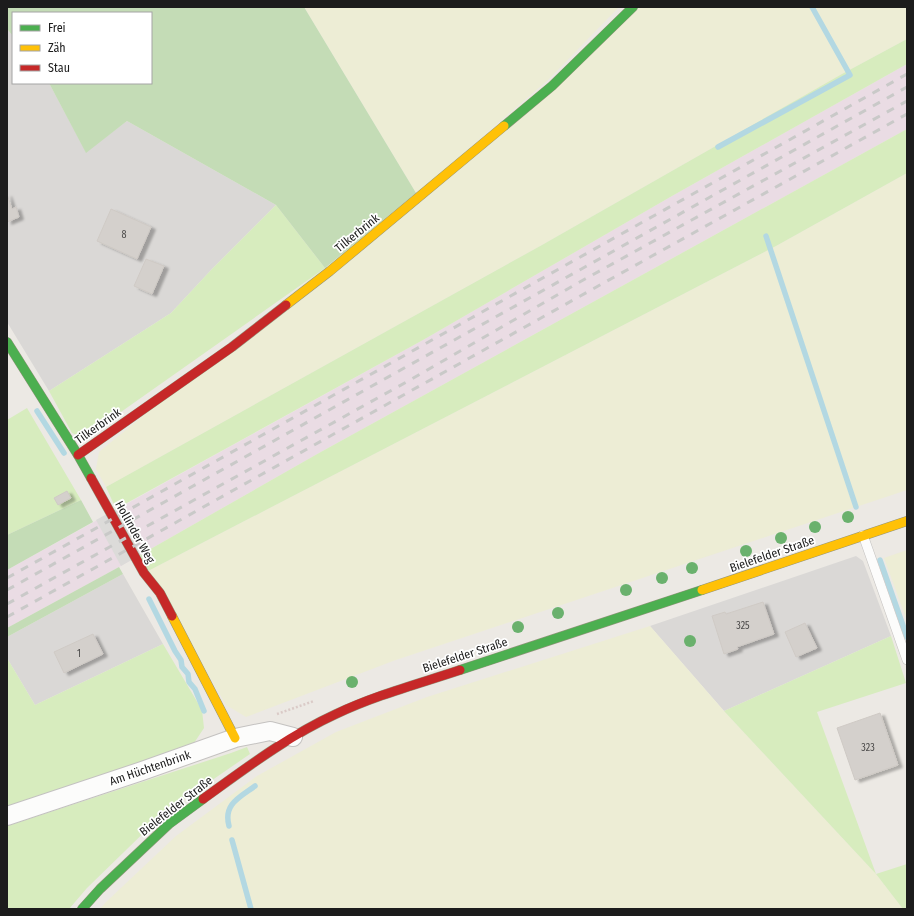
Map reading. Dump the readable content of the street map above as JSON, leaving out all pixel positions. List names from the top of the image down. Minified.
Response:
{"streets":{"street":["Tilkerbrink","Hollinder Weg","Bielefelder Straße","Am Hüchtenbrink"]},"crossings":[["Tilkerbrink","Hollinder Weg"],["Hollinder Weg","Am Hüchtenbrink"],["Bielefelder Straße","Am Hüchtenbrink"]],"house_numbers":["8","325","1","323"],"legend":["Frei","Zäh","Stau"]}
